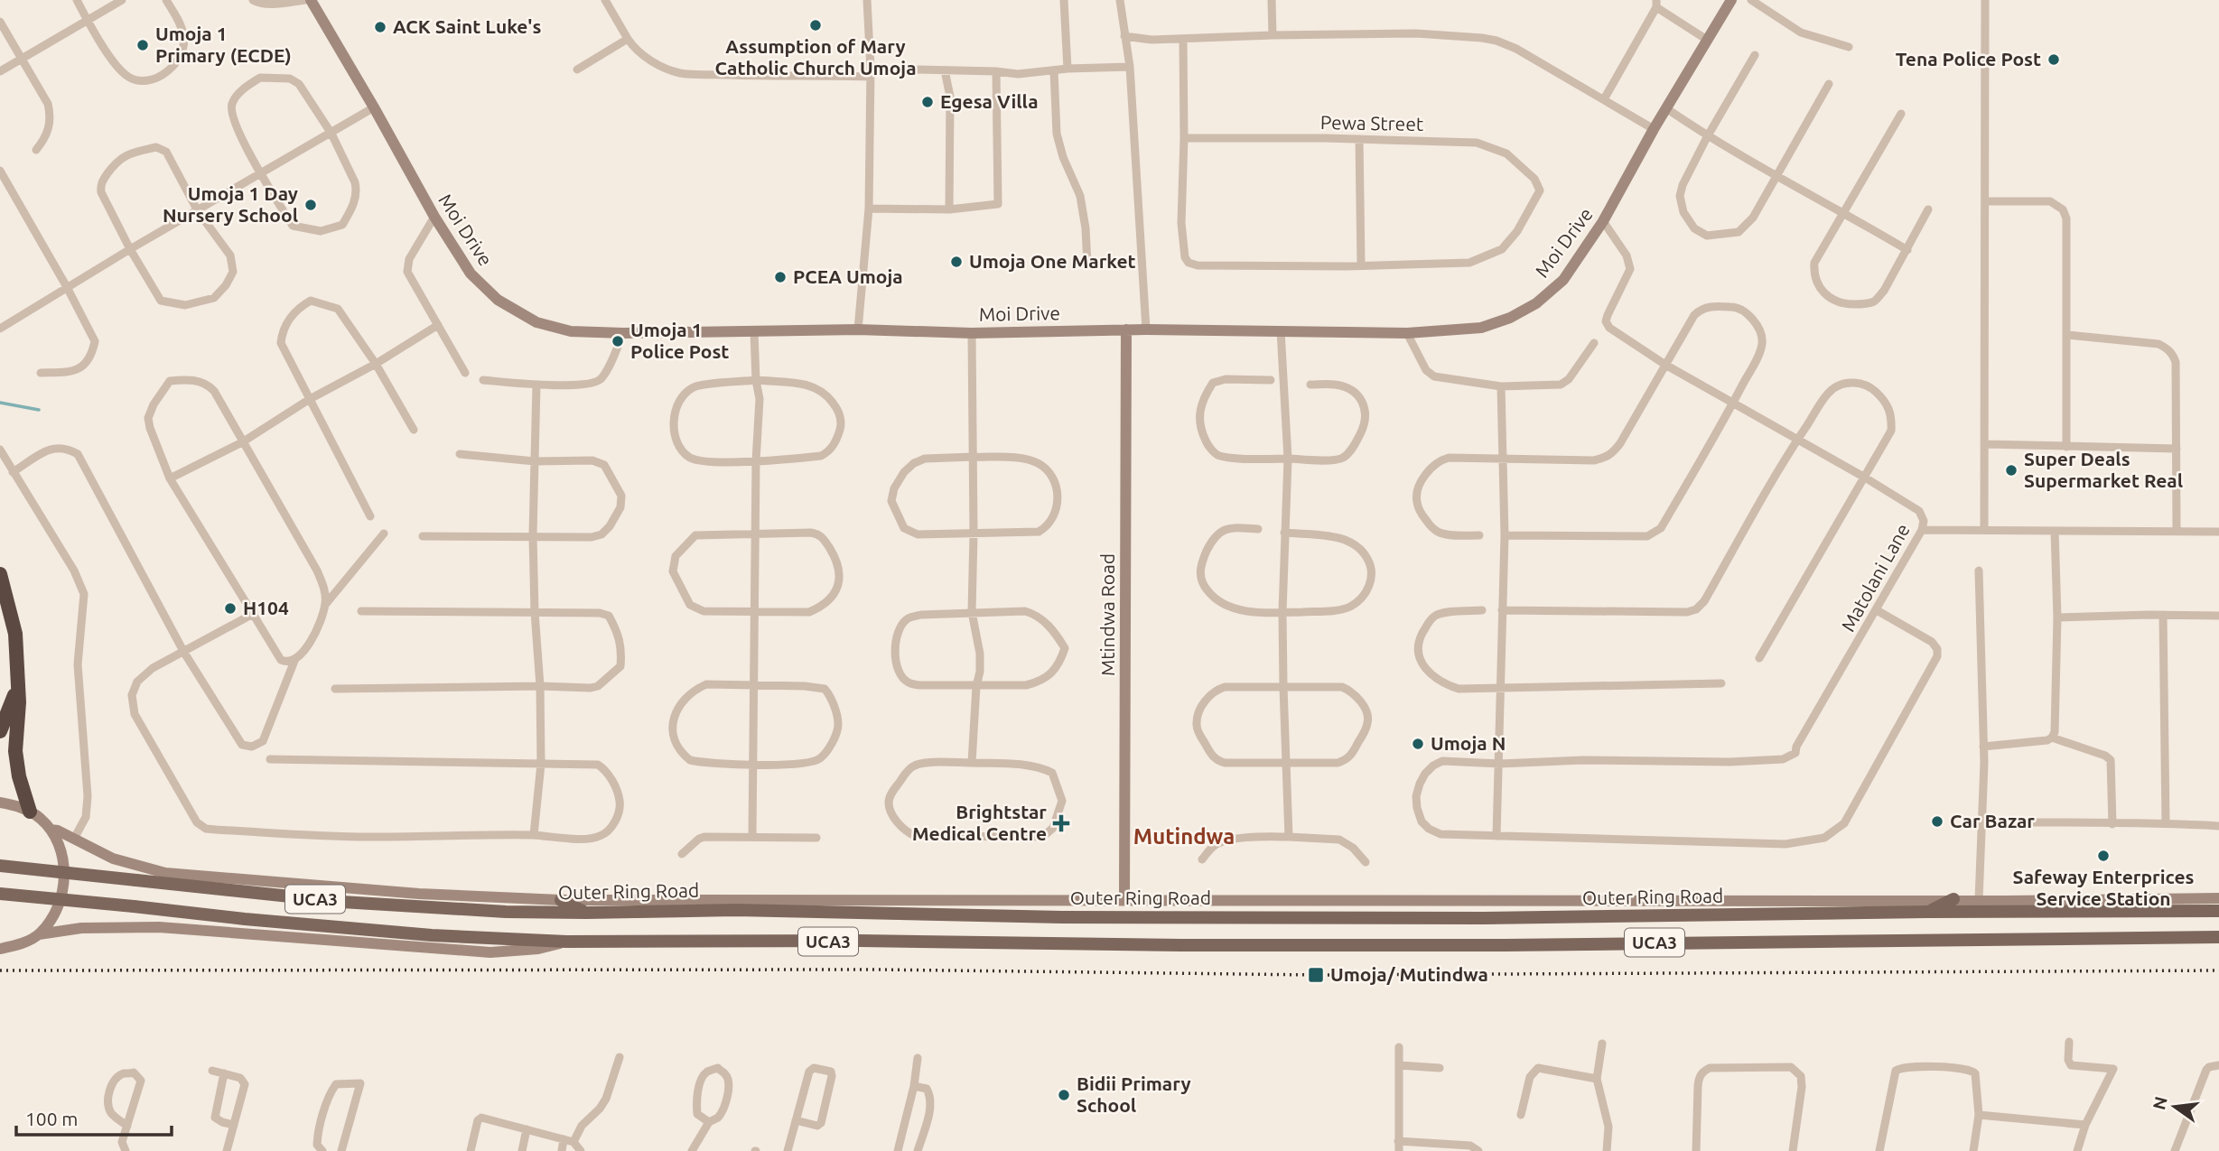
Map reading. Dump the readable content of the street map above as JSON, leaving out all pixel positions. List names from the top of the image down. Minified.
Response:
{"streets":{"main road":["Moi Drive","Mtindwa Road","Outer Ring Road","UCA3"],"street":["Pewa Street","Matolani Lane"]},"crossings":[["Moi Drive","Matolani Lane"],["Moi Drive","Mtindwa Road"],["Mtindwa Road","UCA3"]],"districts":["Mutindwa"],"places":{"other":["Assumption of Mary Catholic Church Umoja","ACK Saint Luke's","Umoja 1 Primary (ECDE)","Tena Police Post","Egesa Villa","Umoja 1 Day Nursery School","Umoja One Market","PCEA Umoja","Umoja 1 Police Post","Super Deals Supermarket Real","H104","Umoja N","Car Bazar","Safeway Enterprices Service Station","Bidii Primary School"],"health":["Brightstar Medical Centre"],"transit":["Umoja/ Mutindwa"]},"scale_bar":"100 m","north":"left"}
